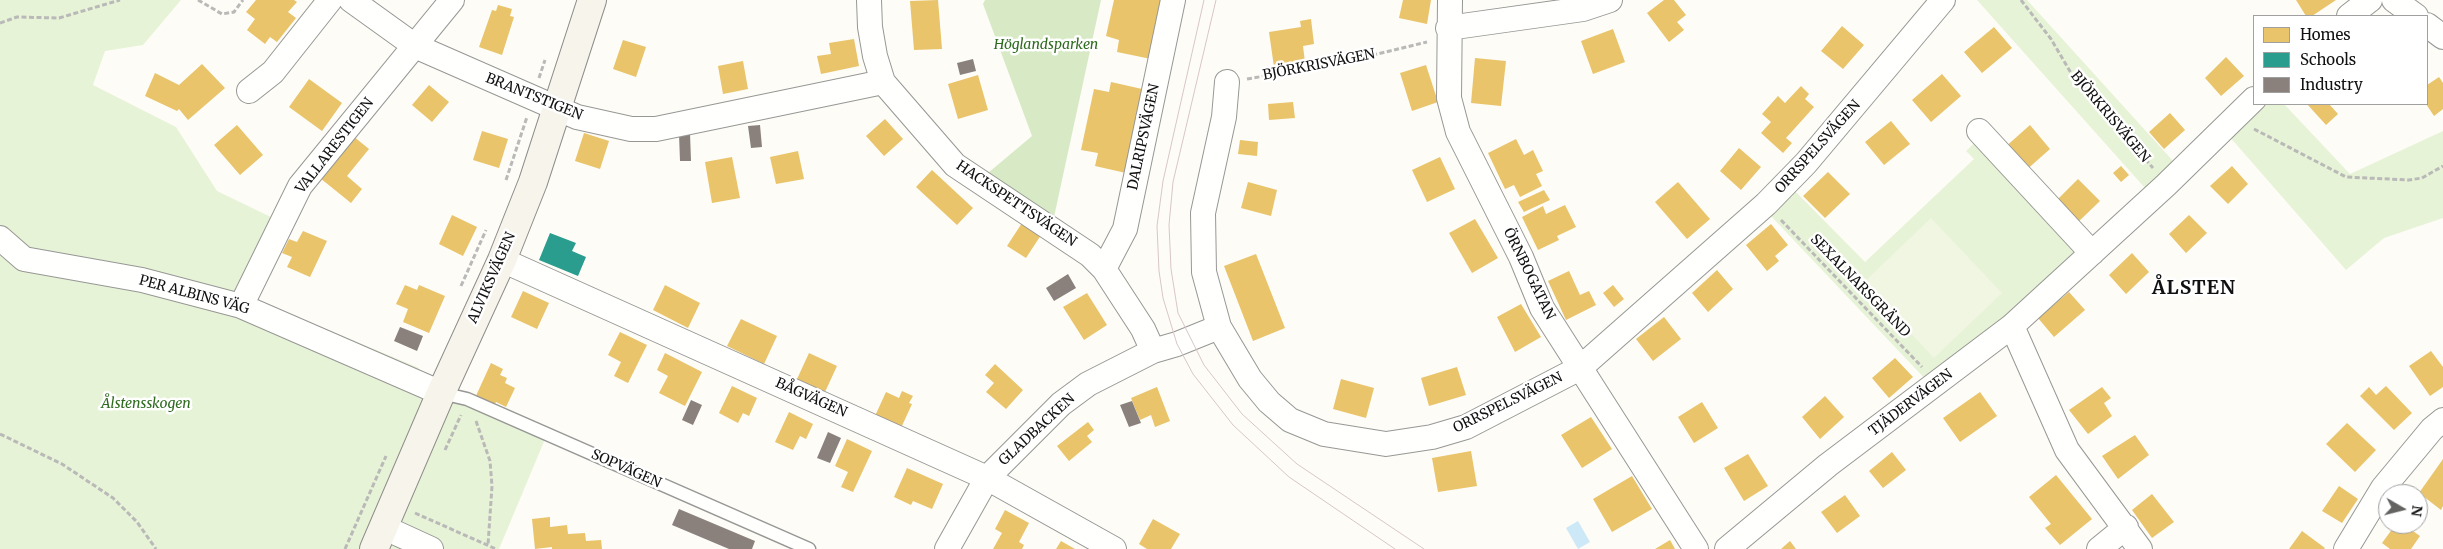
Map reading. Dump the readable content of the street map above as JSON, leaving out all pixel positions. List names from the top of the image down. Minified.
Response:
{"streets":{"street":["BRANTSTIGEN","DALRIPSVÄGEN","VALLARESTIGEN","ORRSPELSVÄGEN","HACKSPETTSVÄGEN","ÖRNBOGATAN","ALVIKSVÄGEN","PER ALBINS VÄG","BÅGVÄGEN","TJÄDERVÄGEN","GLADBACKEN"],"lane":["SOPVÄGEN"],"path":["BJÖRKRISVÄGEN","SEXALNARSGRÄND"]},"crossings":[["BJÖRKRISVÄGEN","ORRSPELSVÄGEN"],["BJÖRKRISVÄGEN","TJÄDERVÄGEN"],["BRANTSTIGEN","VALLARESTIGEN"],["BRANTSTIGEN","HACKSPETTSVÄGEN"],["BRANTSTIGEN","ALVIKSVÄGEN"],["DALRIPSVÄGEN","HACKSPETTSVÄGEN"],["VALLARESTIGEN","PER ALBINS VÄG"],["ORRSPELSVÄGEN","ÖRNBOGATAN"],["ORRSPELSVÄGEN","SEXALNARSGRÄND"],["ORRSPELSVÄGEN","GLADBACKEN"],["HACKSPETTSVÄGEN","GLADBACKEN"],["ALVIKSVÄGEN","PER ALBINS VÄG"],["ALVIKSVÄGEN","BÅGVÄGEN"],["ALVIKSVÄGEN","SOPVÄGEN"],["SEXALNARSGRÄND","TJÄDERVÄGEN"],["PER ALBINS VÄG","SOPVÄGEN"],["BÅGVÄGEN","GLADBACKEN"]],"districts":["ÅLSTEN"],"parks":["Höglandsparken","Ålstensskogen"],"legend":["Homes","Schools","Industry"],"north":"right"}
